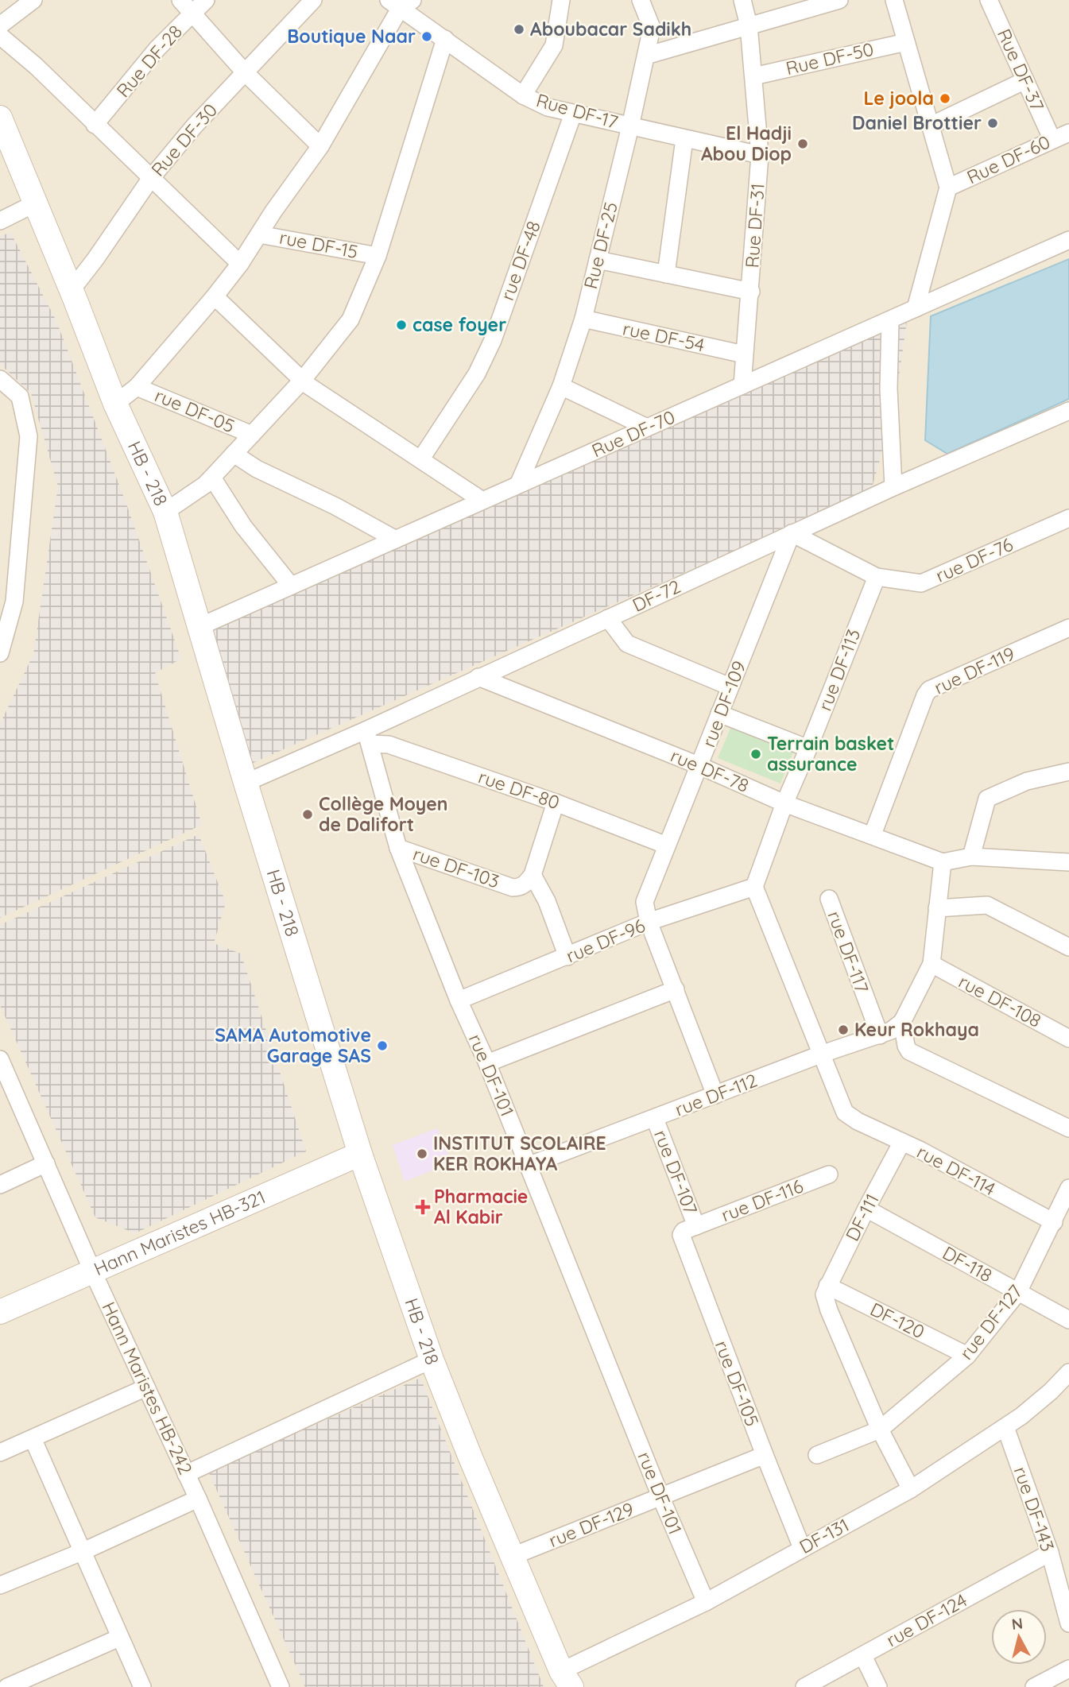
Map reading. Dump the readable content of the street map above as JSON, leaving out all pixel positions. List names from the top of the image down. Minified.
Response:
{"streets":{"main road":["HB - 218","Hann Maristes HB-321"],"street":["Rue DF-50","Rue DF-28","Rue DF-37","Rue DF-17","Rue DF-30","Rue DF-60","Rue DF-31","rue DF-15","Rue DF-25","rue DF-48","rue DF-54","rue DF-05","Rue DF-70","rue DF-76","DF-72","rue DF-113","rue DF-119","rue DF-109","rue DF-78","rue DF-80","rue DF-103","rue DF-96","rue DF-117","rue DF-108","rue DF-101","rue DF-112","rue DF-114","rue DF-107","rue DF-116","DF-111","DF-118","DF-120","rue DF-127","rue DF-105","Hann Maristes HB-242","rue DF-143","rue DF-129","DF-131","rue DF-124"]},"crossings":[["Rue DF-50","Rue DF-31"],["Rue DF-37","Rue DF-60"],["Rue DF-17","Rue DF-31"],["Rue DF-17","Rue DF-25"],["Rue DF-17","rue DF-48"],["Rue DF-30","HB - 218"],["Rue DF-31","rue DF-54"],["Rue DF-31","Rue DF-70"],["Rue DF-25","rue DF-54"],["Rue DF-25","Rue DF-70"],["Rue DF-70","HB - 218"],["HB - 218","DF-72"],["HB - 218","Hann Maristes HB-321"],["HB - 218","rue DF-129"],["HB - 218","DF-131"],["rue DF-76","DF-72"],["rue DF-76","rue DF-113"],["rue DF-76","rue DF-109"],["DF-72","rue DF-109"],["DF-72","rue DF-78"],["DF-72","rue DF-80"],["DF-72","rue DF-101"],["rue DF-113","rue DF-78"],["rue DF-113","rue DF-96"],["rue DF-119","rue DF-78"],["rue DF-109","rue DF-78"],["rue DF-109","rue DF-80"],["rue DF-109","rue DF-96"],["rue DF-80","rue DF-101"],["rue DF-103","rue DF-101"],["rue DF-96","rue DF-101"],["rue DF-117","rue DF-112"],["rue DF-101","rue DF-112"],["rue DF-101","rue DF-129"],["rue DF-101","DF-131"],["rue DF-112","rue DF-114"],["rue DF-112","rue DF-107"],["rue DF-114","DF-111"],["rue DF-114","rue DF-127"],["rue DF-107","rue DF-116"],["rue DF-107","rue DF-105"],["rue DF-116","rue DF-105"],["DF-111","DF-118"],["DF-111","DF-120"],["Hann Maristes HB-321","Hann Maristes HB-242"],["DF-118","rue DF-127"],["DF-120","rue DF-127"],["rue DF-105","rue DF-129"],["rue DF-105","DF-131"],["rue DF-143","DF-131"],["rue DF-143","rue DF-124"]],"places":{"other":["Aboubacar Sadikh","Boutique Naar","Le joola","Daniel Brottier","El Hadji Abou Diop","case foyer","Terrain basket assurance","Collège Moyen de Dalifort","Keur Rokhaya","SAMA Automotive Garage SAS","INSTITUT SCOLAIRE KER ROKHAYA"],"health":["Pharmacie Al Kabir"]},"north":"top"}
